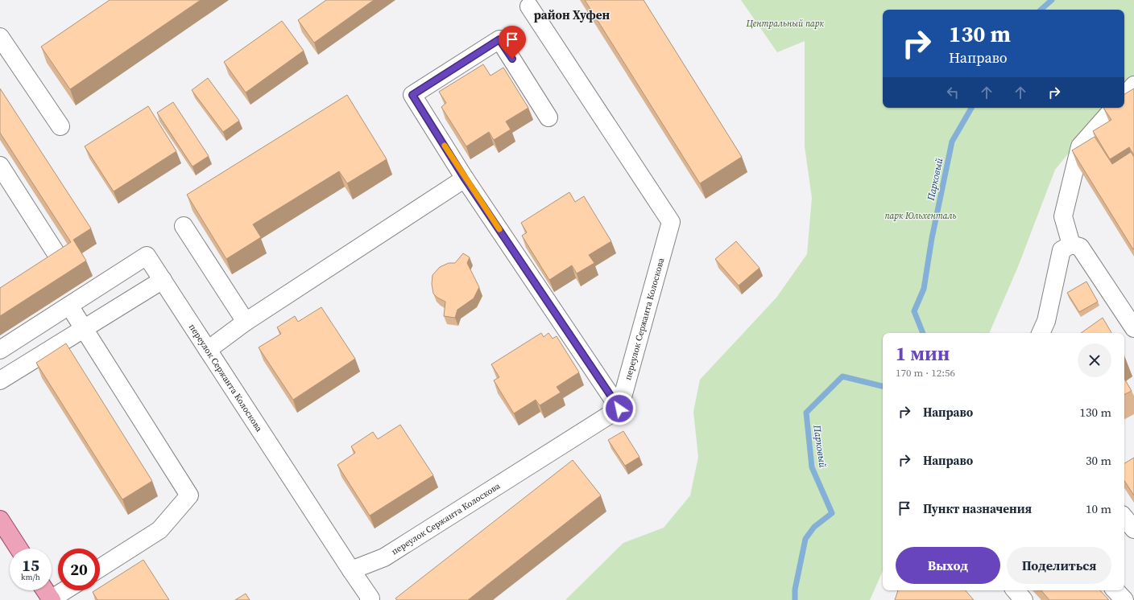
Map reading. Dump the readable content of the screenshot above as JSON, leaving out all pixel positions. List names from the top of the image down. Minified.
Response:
{"streets":{"street":["переулок Сержанта Колоскова"]},"districts":["район Хуфен"],"water":["Парковый"],"parks":["Центральный парк","парк Юльхенталь"],"page":{"turn":["130 m","Направо"],"heading":["1 мин","170 m · 12:56"],"list":[{"name":"Направо","value":"130 m"},{"name":"Направо","value":"30 m"},{"name":"Пункт назначения","value":"10 m"}],"buttons":["Выход","Поделиться"],"speed":"15 km/h","limit":"20"}}
